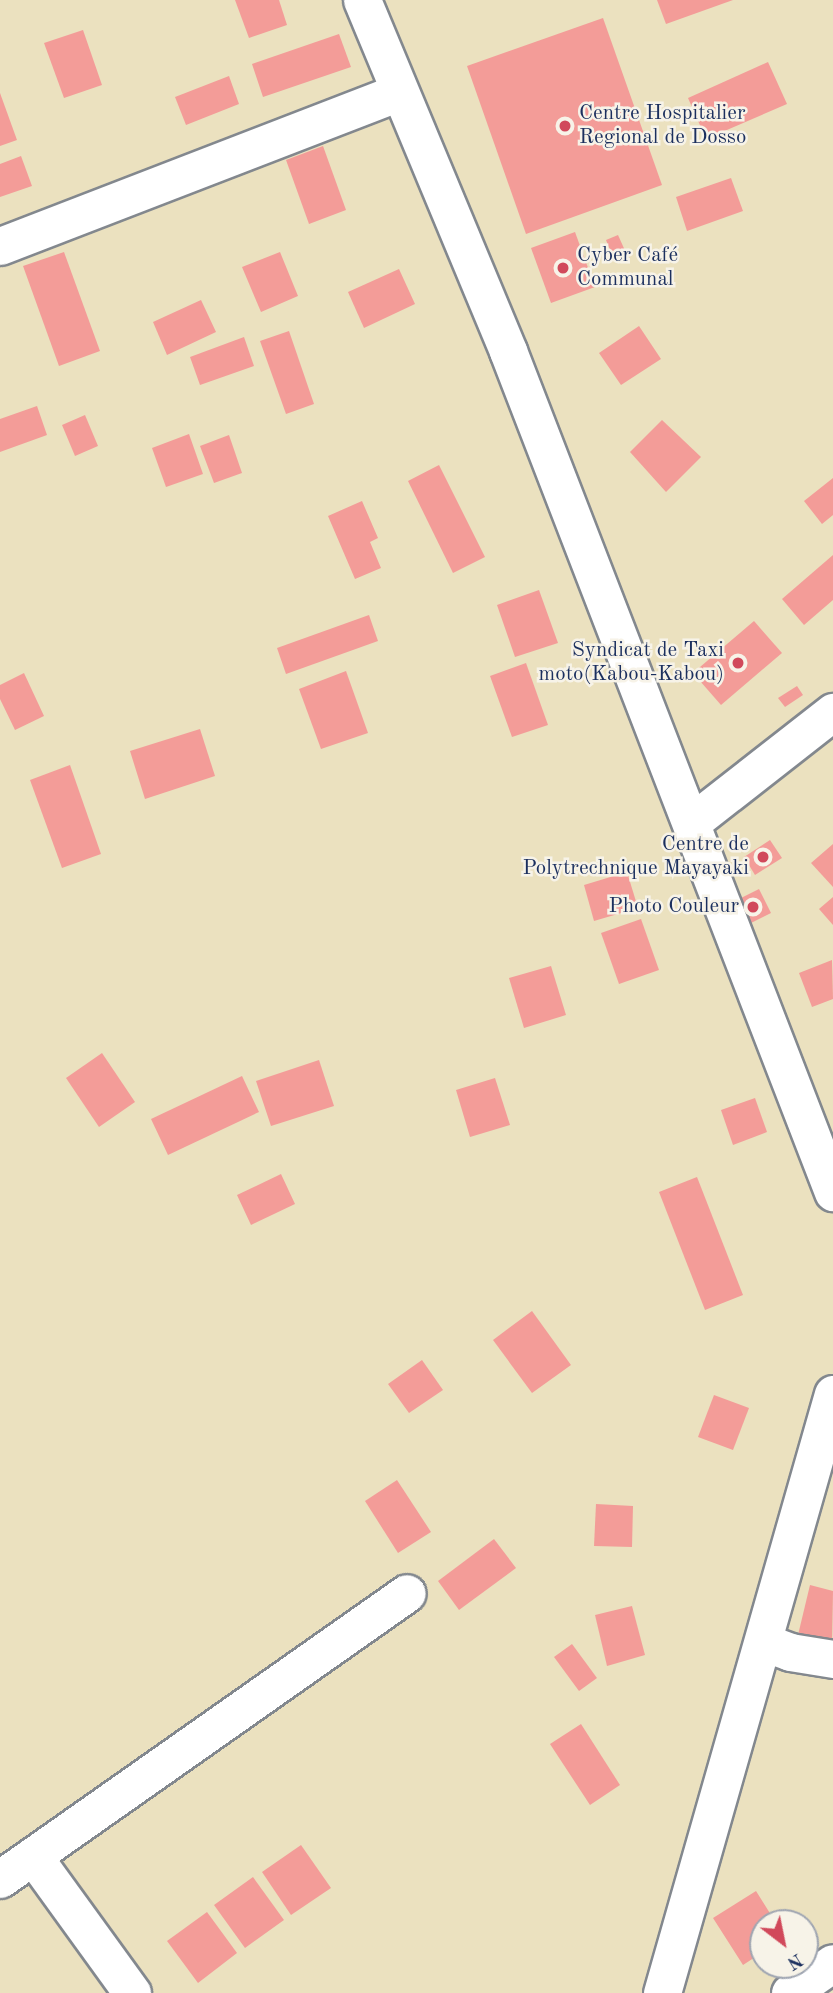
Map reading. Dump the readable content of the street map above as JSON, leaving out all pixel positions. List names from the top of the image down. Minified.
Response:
{"places":["Centre Hospitalier Regional de Dosso","Cyber Café Communal","Syndicat de Taxi moto(Kabou-Kabou)","Centre de Polytrechnique Mayayaki","Photo Couleur"],"north":"bottom right"}
